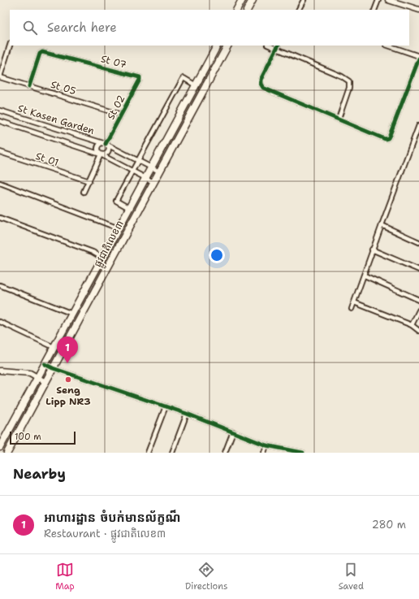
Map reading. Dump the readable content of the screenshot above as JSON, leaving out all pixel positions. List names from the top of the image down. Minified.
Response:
{"streets":{"highway":["ផ្លូវជាតិលេខ៣"],"street":["St 07","St 05","St 02","St Kasen Garden","St 01"]},"crossings":[["St 07","St 05"],["St 07","St 02"],["St 05","St 02"],["St 02","St Kasen Garden"],["St Kasen Garden","ផ្លូវជាតិលេខ៣"]],"places":["Seng Lipp NR3"],"scale_bar":"100 m","page":{"search":"Search here","pins":"1","scale":"100 m","heading":"Nearby","list":[{"mark":"1","name":"អាហារដ្ឋាន ចំបក់មានល័ក្ខណ៏","note":"Restaurant · ផ្លូវជាតិលេខ៣","value":"280 m"}],"nav":["Map","Directions","Saved"]}}
